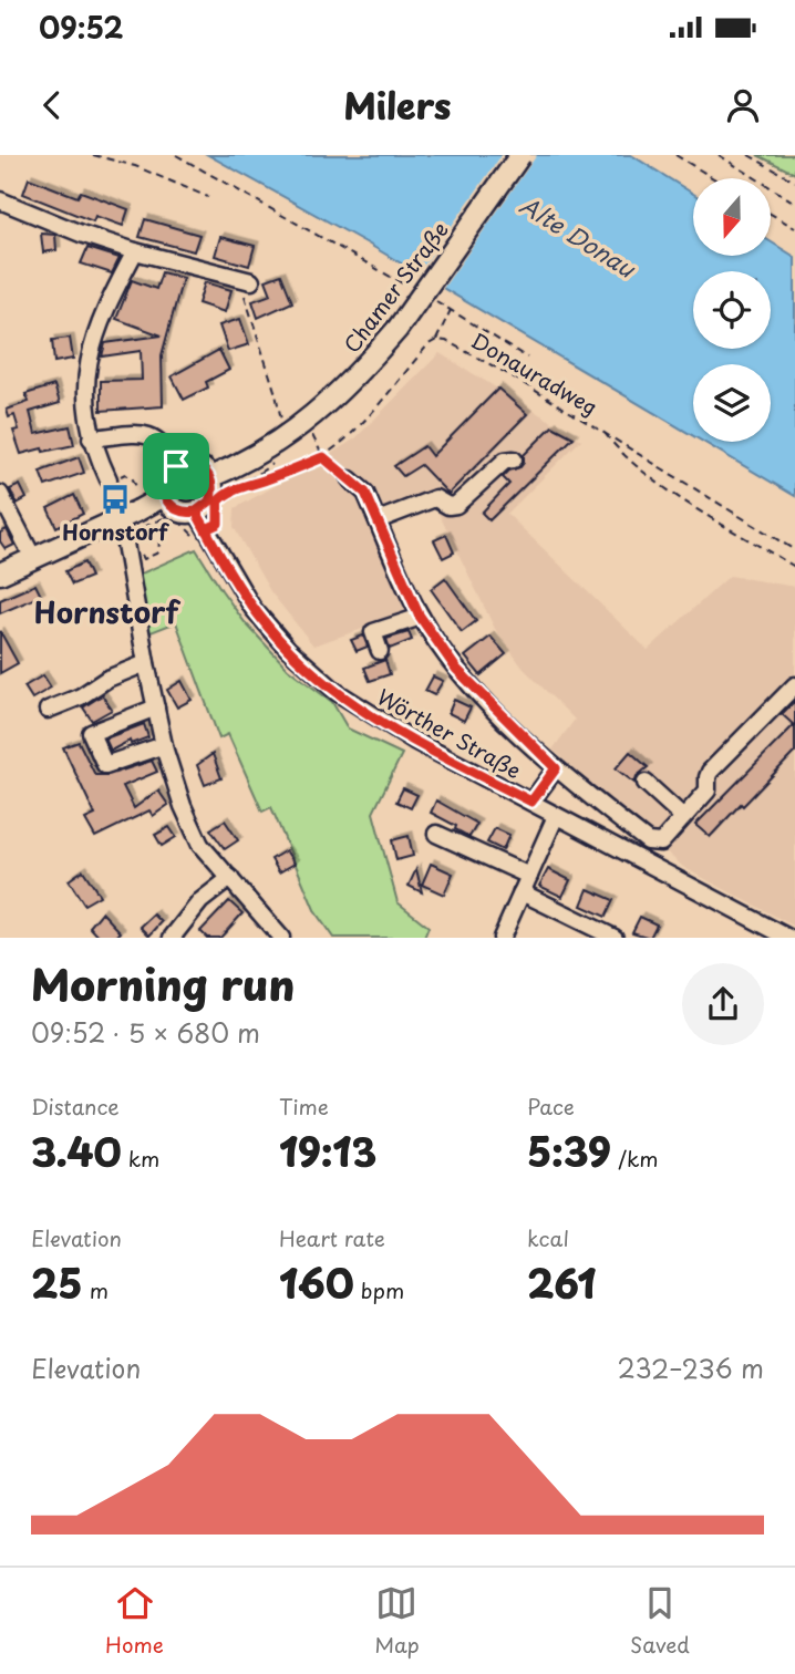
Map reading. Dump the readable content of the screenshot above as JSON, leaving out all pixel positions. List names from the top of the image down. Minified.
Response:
{"streets":{"main road":["Chamer Straße"],"street":["Wörther Straße"],"path":["Donauradweg"]},"districts":["Hornstorf"],"water":["Alte Donau"],"places":{"bus stop":["Hornstorf"]},"north":"bottom","page":{"status":"09:52","header":"Milers","heading":["Morning run","09:52 · 5 × 680 m"],"stats":[["Distance","3.40 km"],["Time","19:13"],["Pace","5:39 /km"],["Elevation","25 m"],["Heart rate","160 bpm"],["kcal","261"]],"chart":["Elevation","232–236 m"],"tabs":["Home","Map","Saved"]}}
